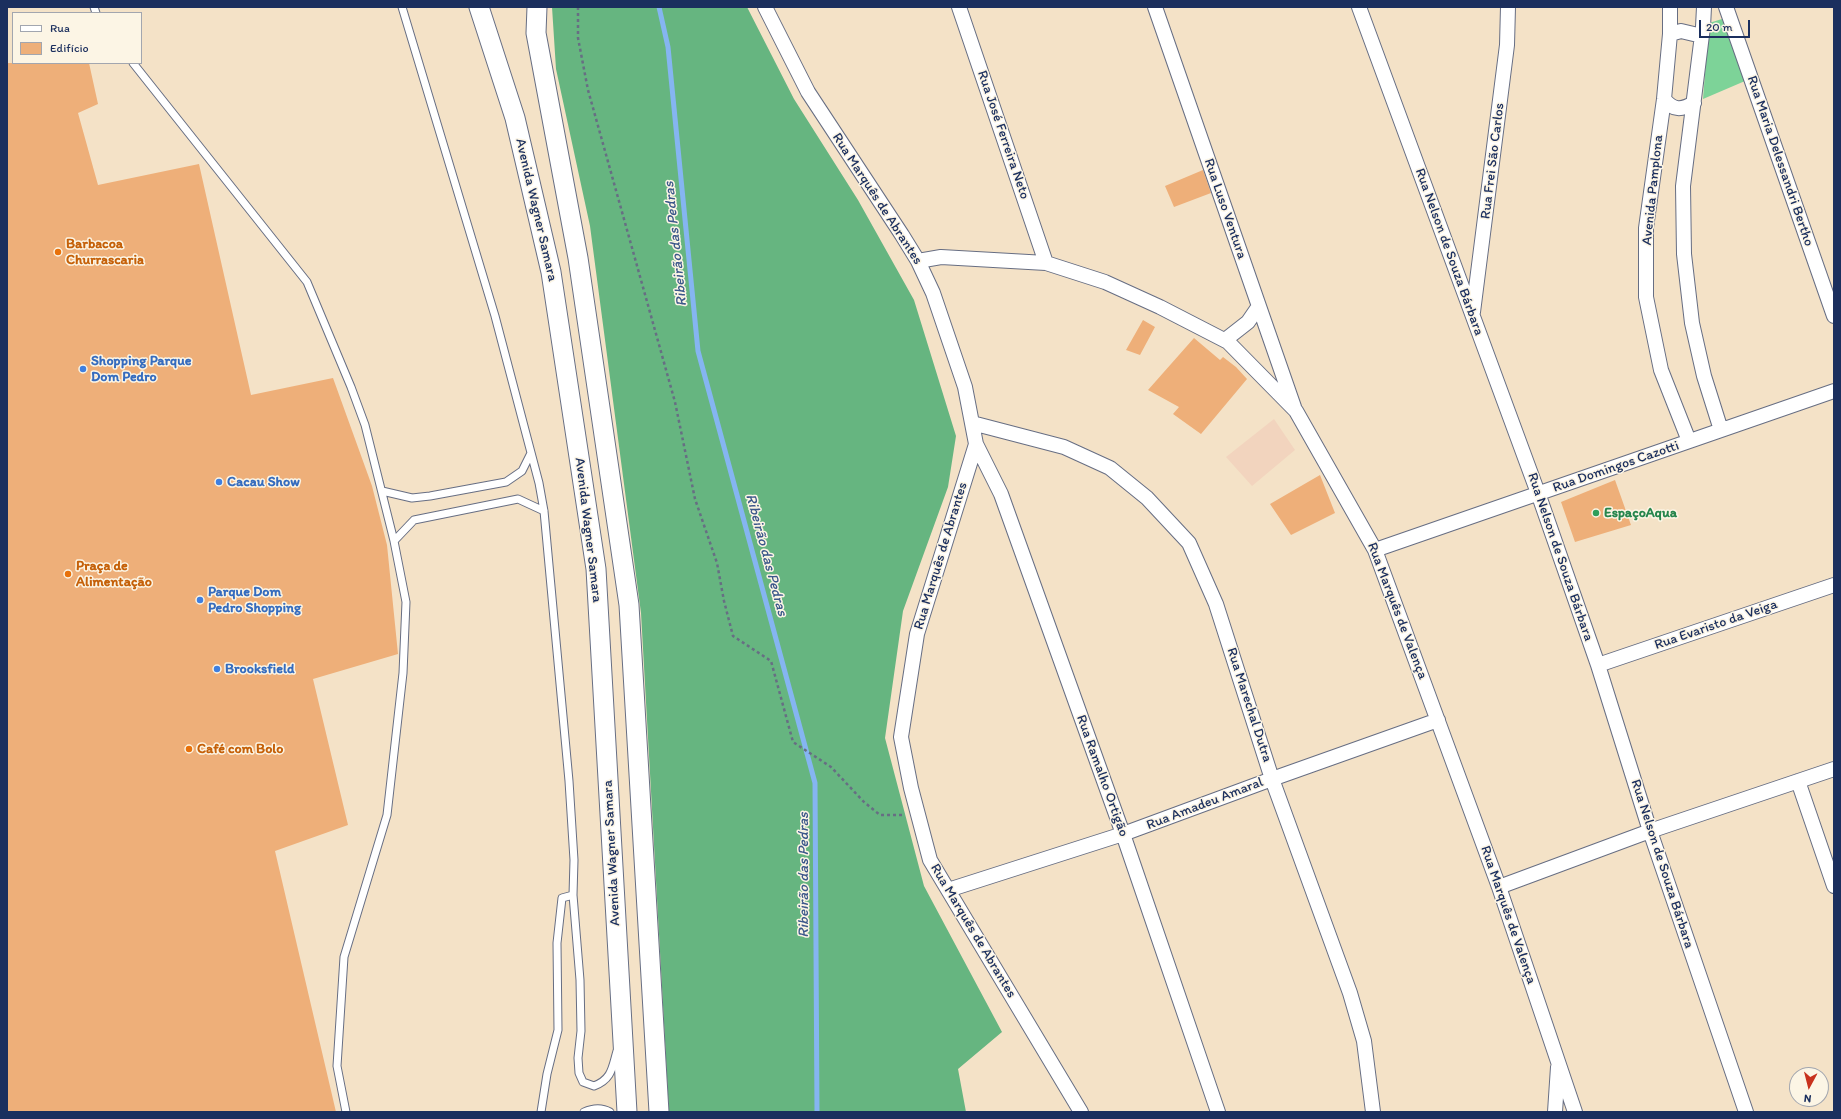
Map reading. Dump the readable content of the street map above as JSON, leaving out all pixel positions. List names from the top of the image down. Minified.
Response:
{"streets":{"main road":["Avenida Wagner Samara"],"street":["Rua José Ferreira Neto","Rua Frei São Carlos","Rua Maria Delessandri Bertho","Avenida Pamplona","Rua Marquês de Abrantes","Rua Luso Ventura","Rua Nelson de Souza Bárbara","Rua Domingos Cazotti","Rua Marquês de Valença","Rua Evaristo da Veiga","Rua Marechal Dutra","Rua Ramalho Ortigão","Rua Amadeu Amaral"]},"crossings":[["Rua José Ferreira Neto","Rua Marquês de Valença"],["Rua Frei São Carlos","Rua Nelson de Souza Bárbara"],["Avenida Pamplona","Rua Domingos Cazotti"],["Rua Marquês de Abrantes","Rua Marquês de Valença"],["Rua Marquês de Abrantes","Rua Marechal Dutra"],["Rua Marquês de Abrantes","Rua Ramalho Ortigão"],["Rua Marquês de Abrantes","Rua Amadeu Amaral"],["Rua Luso Ventura","Rua Marquês de Valença"],["Rua Nelson de Souza Bárbara","Rua Domingos Cazotti"],["Rua Nelson de Souza Bárbara","Rua Evaristo da Veiga"],["Rua Domingos Cazotti","Rua Marquês de Valença"],["Rua Marquês de Valença","Rua Amadeu Amaral"],["Rua Marechal Dutra","Rua Amadeu Amaral"],["Rua Ramalho Ortigão","Rua Amadeu Amaral"]],"water":["Ribeirão das Pedras"],"places":["Barbacoa Churrascaria","Shopping Parque Dom Pedro","Cacau Show","EspaçoAqua","Praça de Alimentação","Parque Dom Pedro Shopping","Brooksfield","Café com Bolo"],"legend":["Rua","Edifício"],"scale_bar":"20 m","north":"bottom"}
